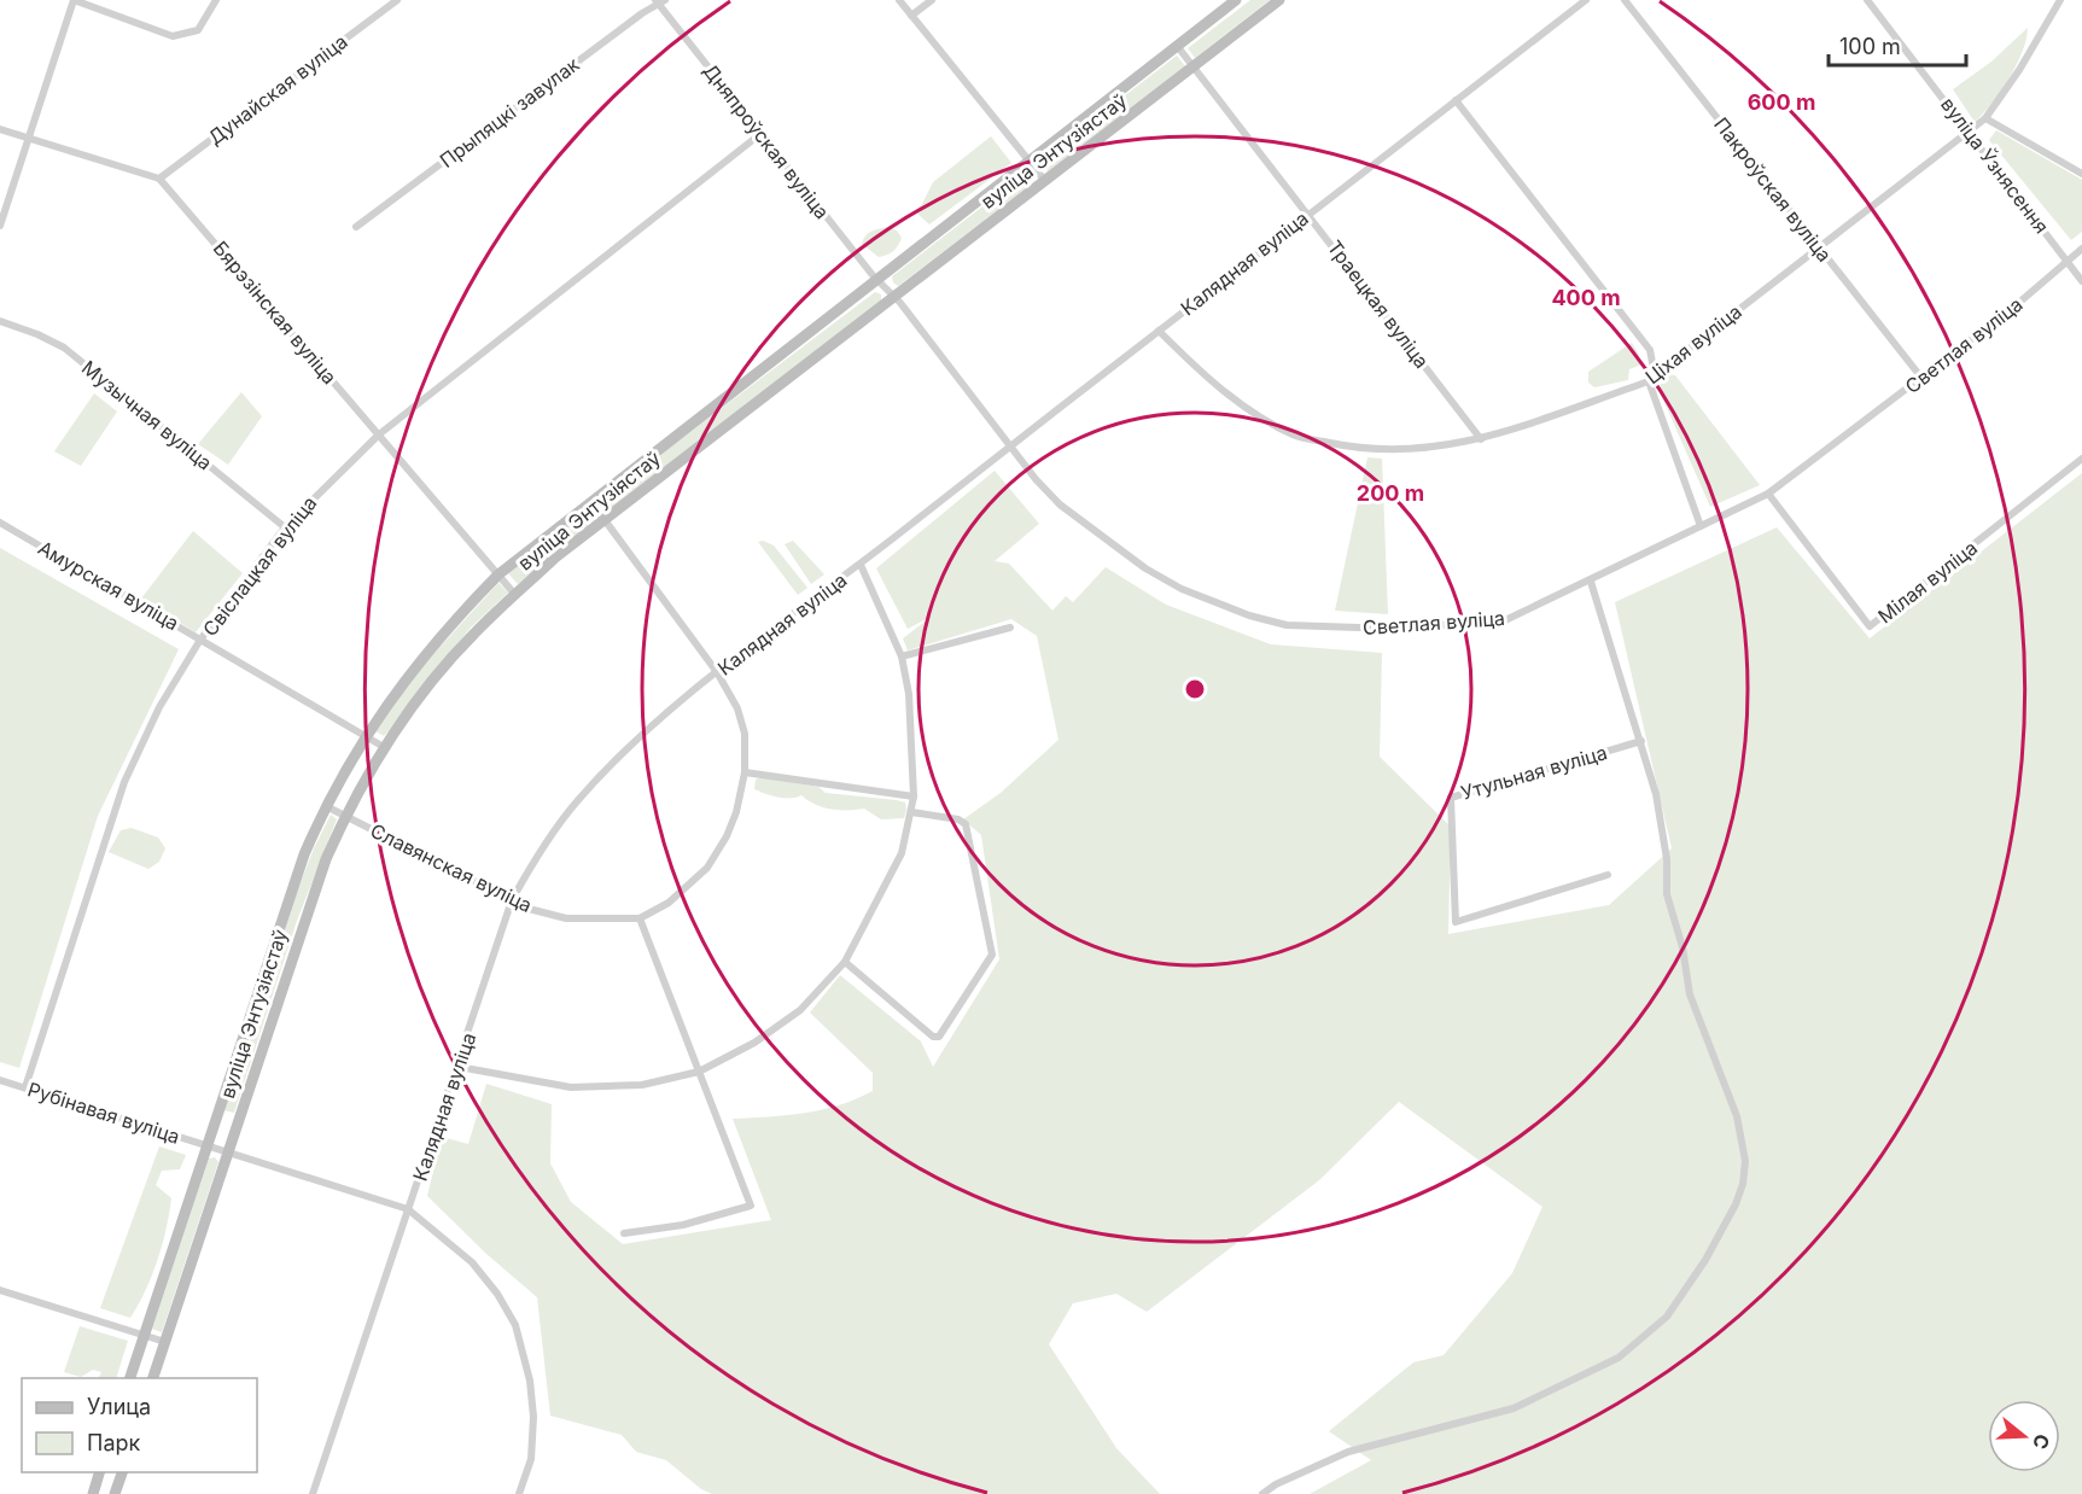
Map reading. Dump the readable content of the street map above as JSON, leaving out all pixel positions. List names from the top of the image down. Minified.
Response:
{"streets":{"street":["Дунайская вуліца","Прыпяцкі завулак","Дняпроўская вуліца","вуліца Энтузіястаў","вуліца Ўзнясення","Пакроўская вуліца","Калядная вуліца","Траецкая вуліца","Бярэзінская вуліца","Ціхая вуліца","Светлая вуліца","Музычная вуліца","Свіслацкая вуліца","Мілая вуліца","Амурская вуліца","Утульная вуліца","Славянская вуліца","Рубінавая вуліца"]},"crossings":[["Дунайская вуліца","Бярэзінская вуліца"],["Прыпяцкі завулак","Дняпроўская вуліца"],["Дняпроўская вуліца","вуліца Энтузіястаў"],["Дняпроўская вуліца","Светлая вуліца"],["Дняпроўская вуліца","Свіслацкая вуліца"],["вуліца Энтузіястаў","Траецкая вуліца"],["вуліца Энтузіястаў","Бярэзінская вуліца"],["вуліца Энтузіястаў","Светлая вуліца"],["вуліца Энтузіястаў","Амурская вуліца"],["вуліца Энтузіястаў","Славянская вуліца"],["вуліца Энтузіястаў","Рубінавая вуліца"],["вуліца Ўзнясення","Ціхая вуліца"],["вуліца Ўзнясення","Светлая вуліца"],["Пакроўская вуліца","Ціхая вуліца"],["Пакроўская вуліца","Светлая вуліца"],["Калядная вуліца","Траецкая вуліца"],["Калядная вуліца","Ціхая вуліца"],["Калядная вуліца","Светлая вуліца"],["Калядная вуліца","Славянская вуліца"],["Калядная вуліца","Рубінавая вуліца"],["Траецкая вуліца","Ціхая вуліца"],["Бярэзінская вуліца","Свіслацкая вуліца"],["Светлая вуліца","Мілая вуліца"],["Музычная вуліца","Свіслацкая вуліца"],["Свіслацкая вуліца","Амурская вуліца"],["Свіслацкая вуліца","Рубінавая вуліца"]],"legend":["Улица","Парк"],"scale_bar":"100 m","north":"right","rings":["600 m","400 m","200 m"]}
